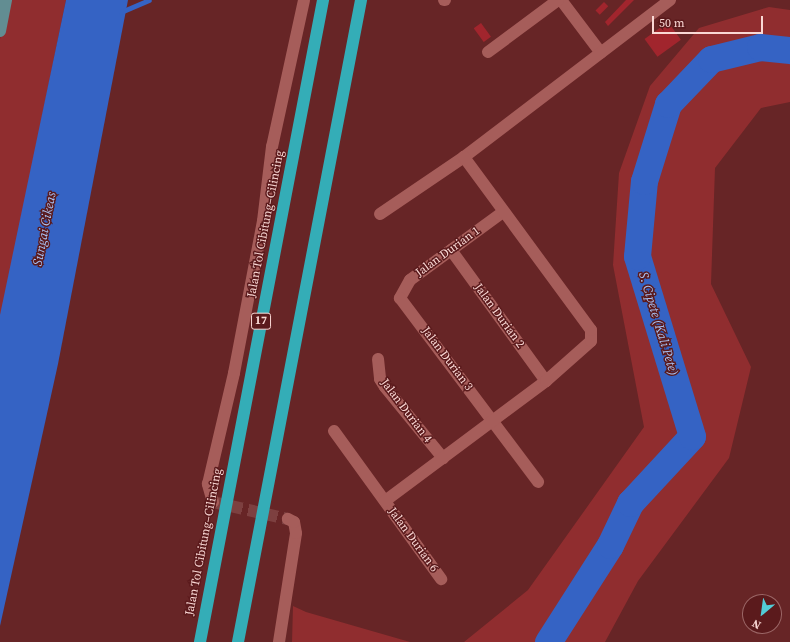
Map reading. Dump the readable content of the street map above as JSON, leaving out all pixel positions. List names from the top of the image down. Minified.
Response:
{"streets":{"highway":["Jalan Tol Cibitung–Cilincing","17"],"street":["Jalan Durian 1","Jalan Durian 2","Jalan Durian 3","Jalan Durian 4","Jalan Durian 6"]},"crossings":[["Jalan Durian 1","Jalan Durian 2"],["Jalan Durian 1","Jalan Durian 3"]],"water":["Sungai Cikeas","S. Cipete (Kali Pete)"],"scale_bar":"50 m","north":"bottom left"}
